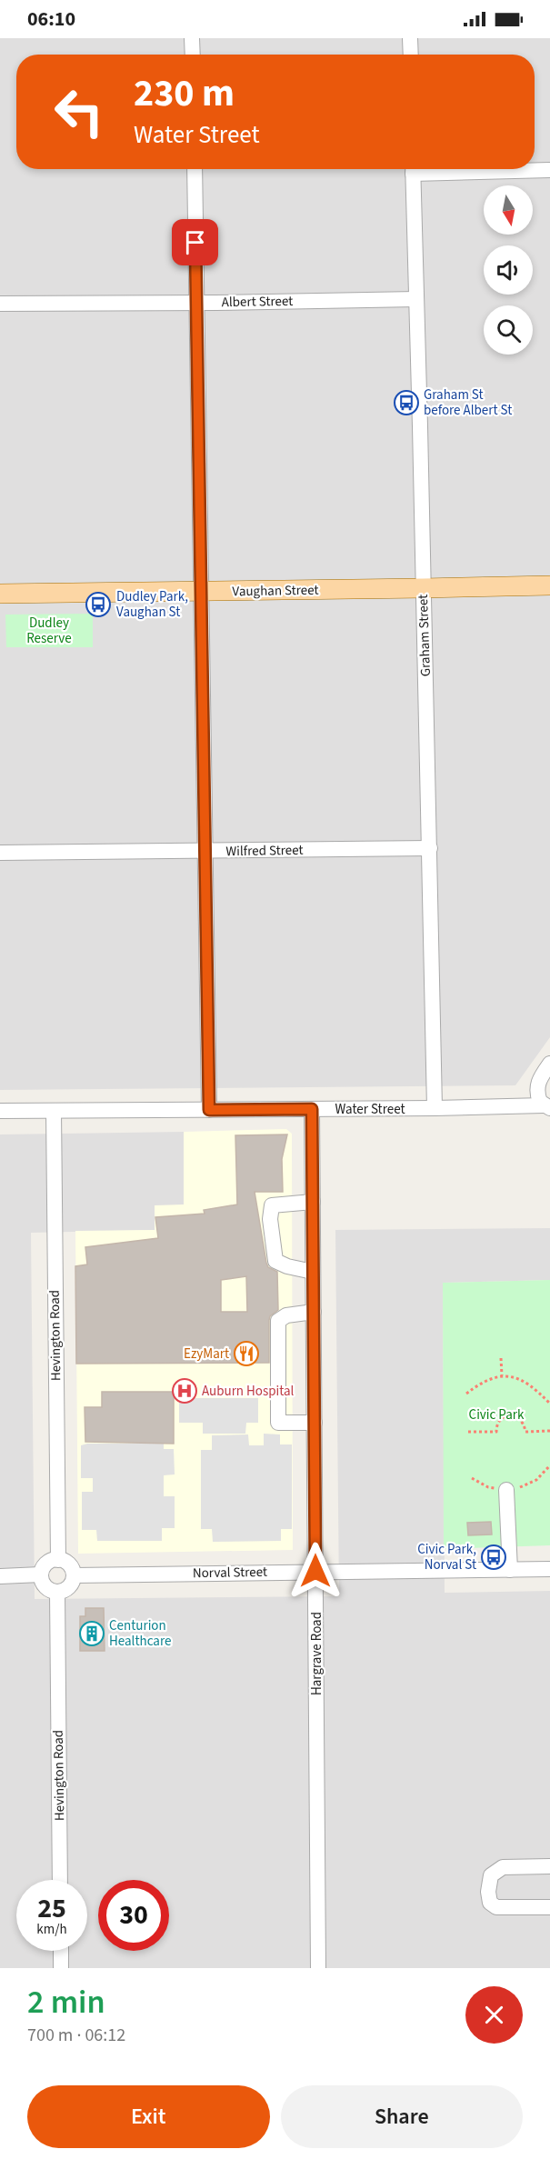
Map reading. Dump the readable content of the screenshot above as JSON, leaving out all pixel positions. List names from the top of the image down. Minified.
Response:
{"streets":{"main road":["Vaughan Street"],"street":["Albert Street","Graham Street","Wilfred Street","Water Street","Hevington Road","Norval Street","Hargrave Road"]},"crossings":[["Albert Street","Graham Street"],["Vaughan Street","Graham Street"],["Graham Street","Wilfred Street"],["Graham Street","Water Street"],["Water Street","Hevington Road"],["Water Street","Hargrave Road"],["Hevington Road","Norval Street"],["Norval Street","Hargrave Road"]],"parks":["Dudley Reserve","Civic Park"],"places":{"bus stop":["Graham St before Albert St","Dudley Park, Vaughan St","Civic Park, Norval St"],"restaurant":["EzyMart"],"hospital":["Auburn Hospital"],"building":["Centurion Healthcare"]},"north":"bottom","page":{"status":"06:10","turn":["230 m","Water Street"],"speed":"25 km/h","limit":"30","heading":["2 min","700 m · 06:12"],"buttons":["Exit","Share"]}}
